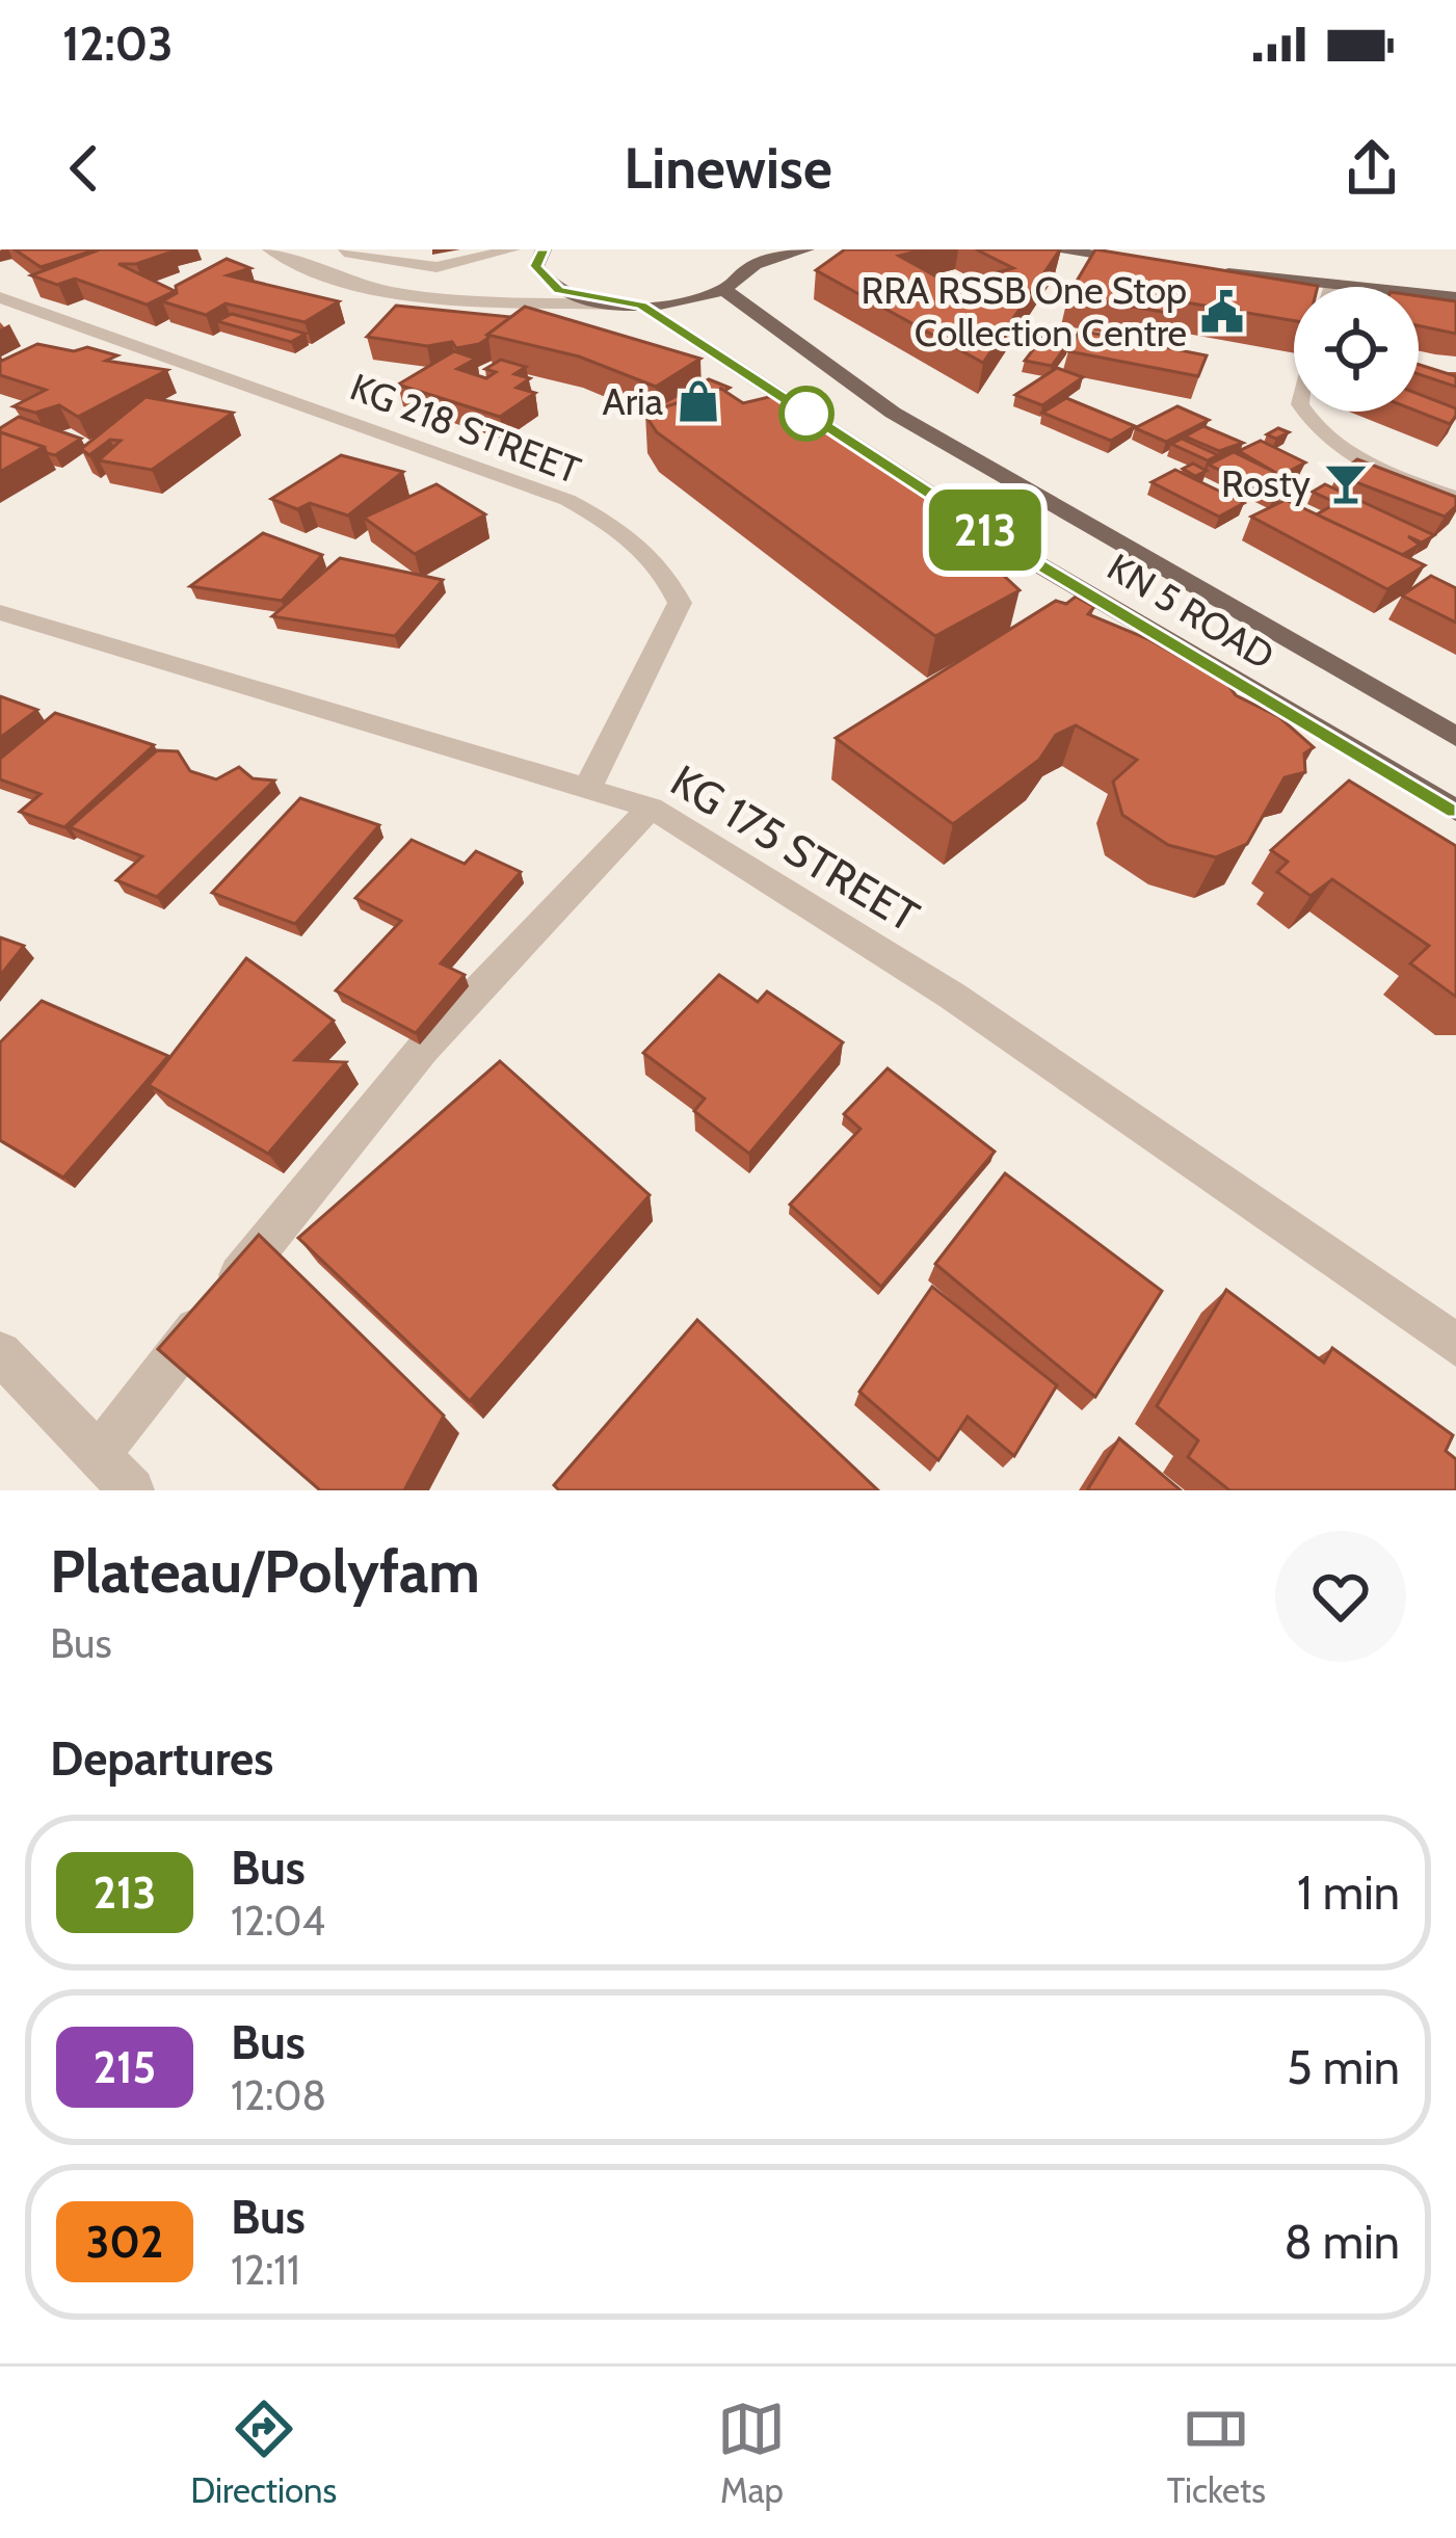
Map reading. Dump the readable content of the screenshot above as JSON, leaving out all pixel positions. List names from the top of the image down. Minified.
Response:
{"streets":{"main road":["KN 5 ROAD"],"street":["KG 218 STREET","KG 175 STREET"]},"crossings":[["KG 218 STREET","KG 175 STREET"]],"places":{"public building":["RRA RSSB One Stop Collection Centre"],"shop":["Aria"],"bar":["Rosty"]},"lines":["bus line 213"],"page":{"status":"12:03","header":"Linewise","on_map":"213","heading":[["Plateau/Polyfam","Bus"],"Departures"],"list":[{"mark":"213","name":"Bus","note":"12:04","value":"1 min"},{"mark":"215","name":"Bus","note":"12:08","value":"5 min"},{"mark":"302","name":"Bus","note":"12:11","value":"8 min"}],"tabs":["Directions","Map","Tickets"]}}
